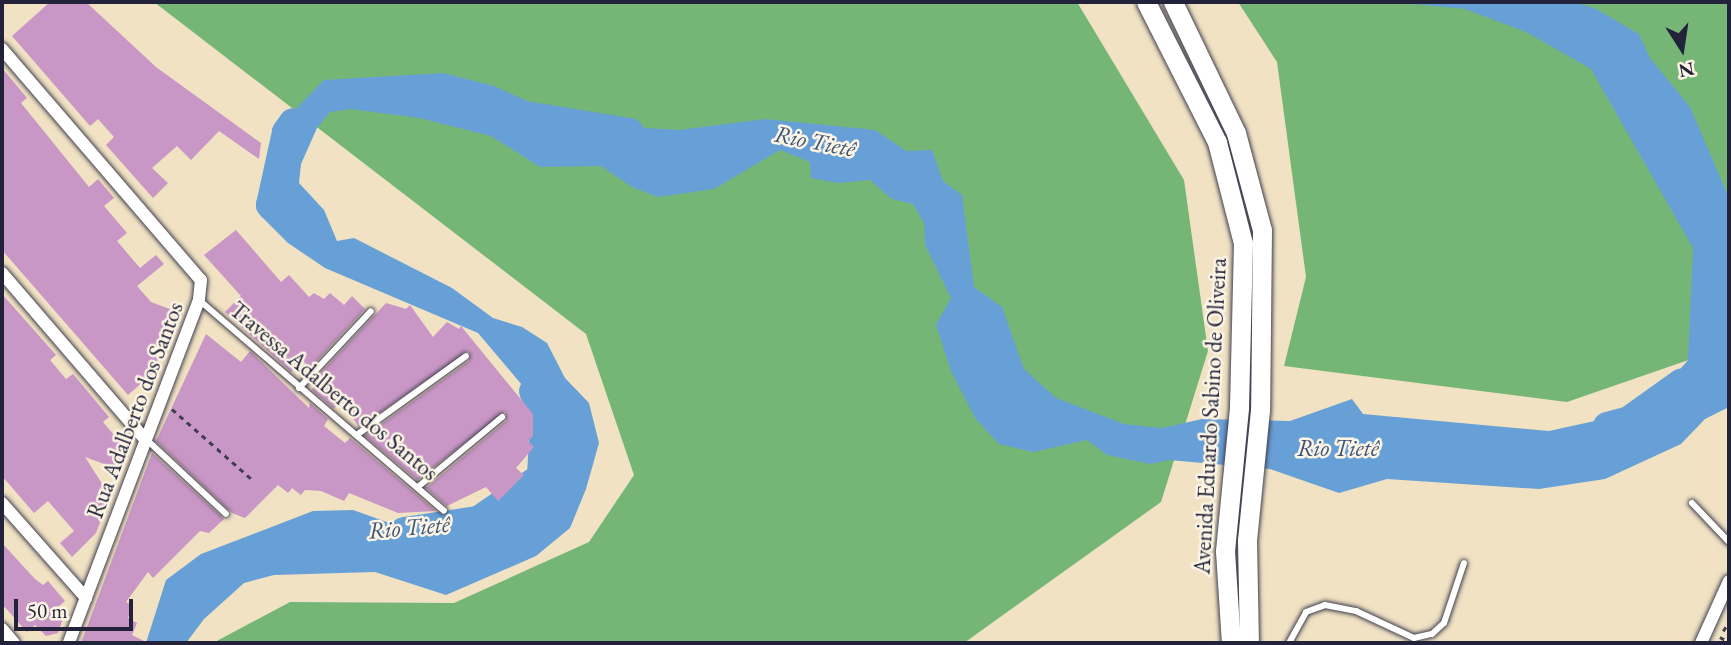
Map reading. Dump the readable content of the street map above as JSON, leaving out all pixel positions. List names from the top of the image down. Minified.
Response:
{"streets":{"main road":["Avenida Eduardo Sabino de Oliveira"],"street":["Rua Adalberto dos Santos"],"lane":["Travessa Adalberto dos Santos"]},"crossings":[["Travessa Adalberto dos Santos","Rua Adalberto dos Santos"]],"water":["Rio Tietê"],"scale_bar":"50 m","north":"bottom"}
